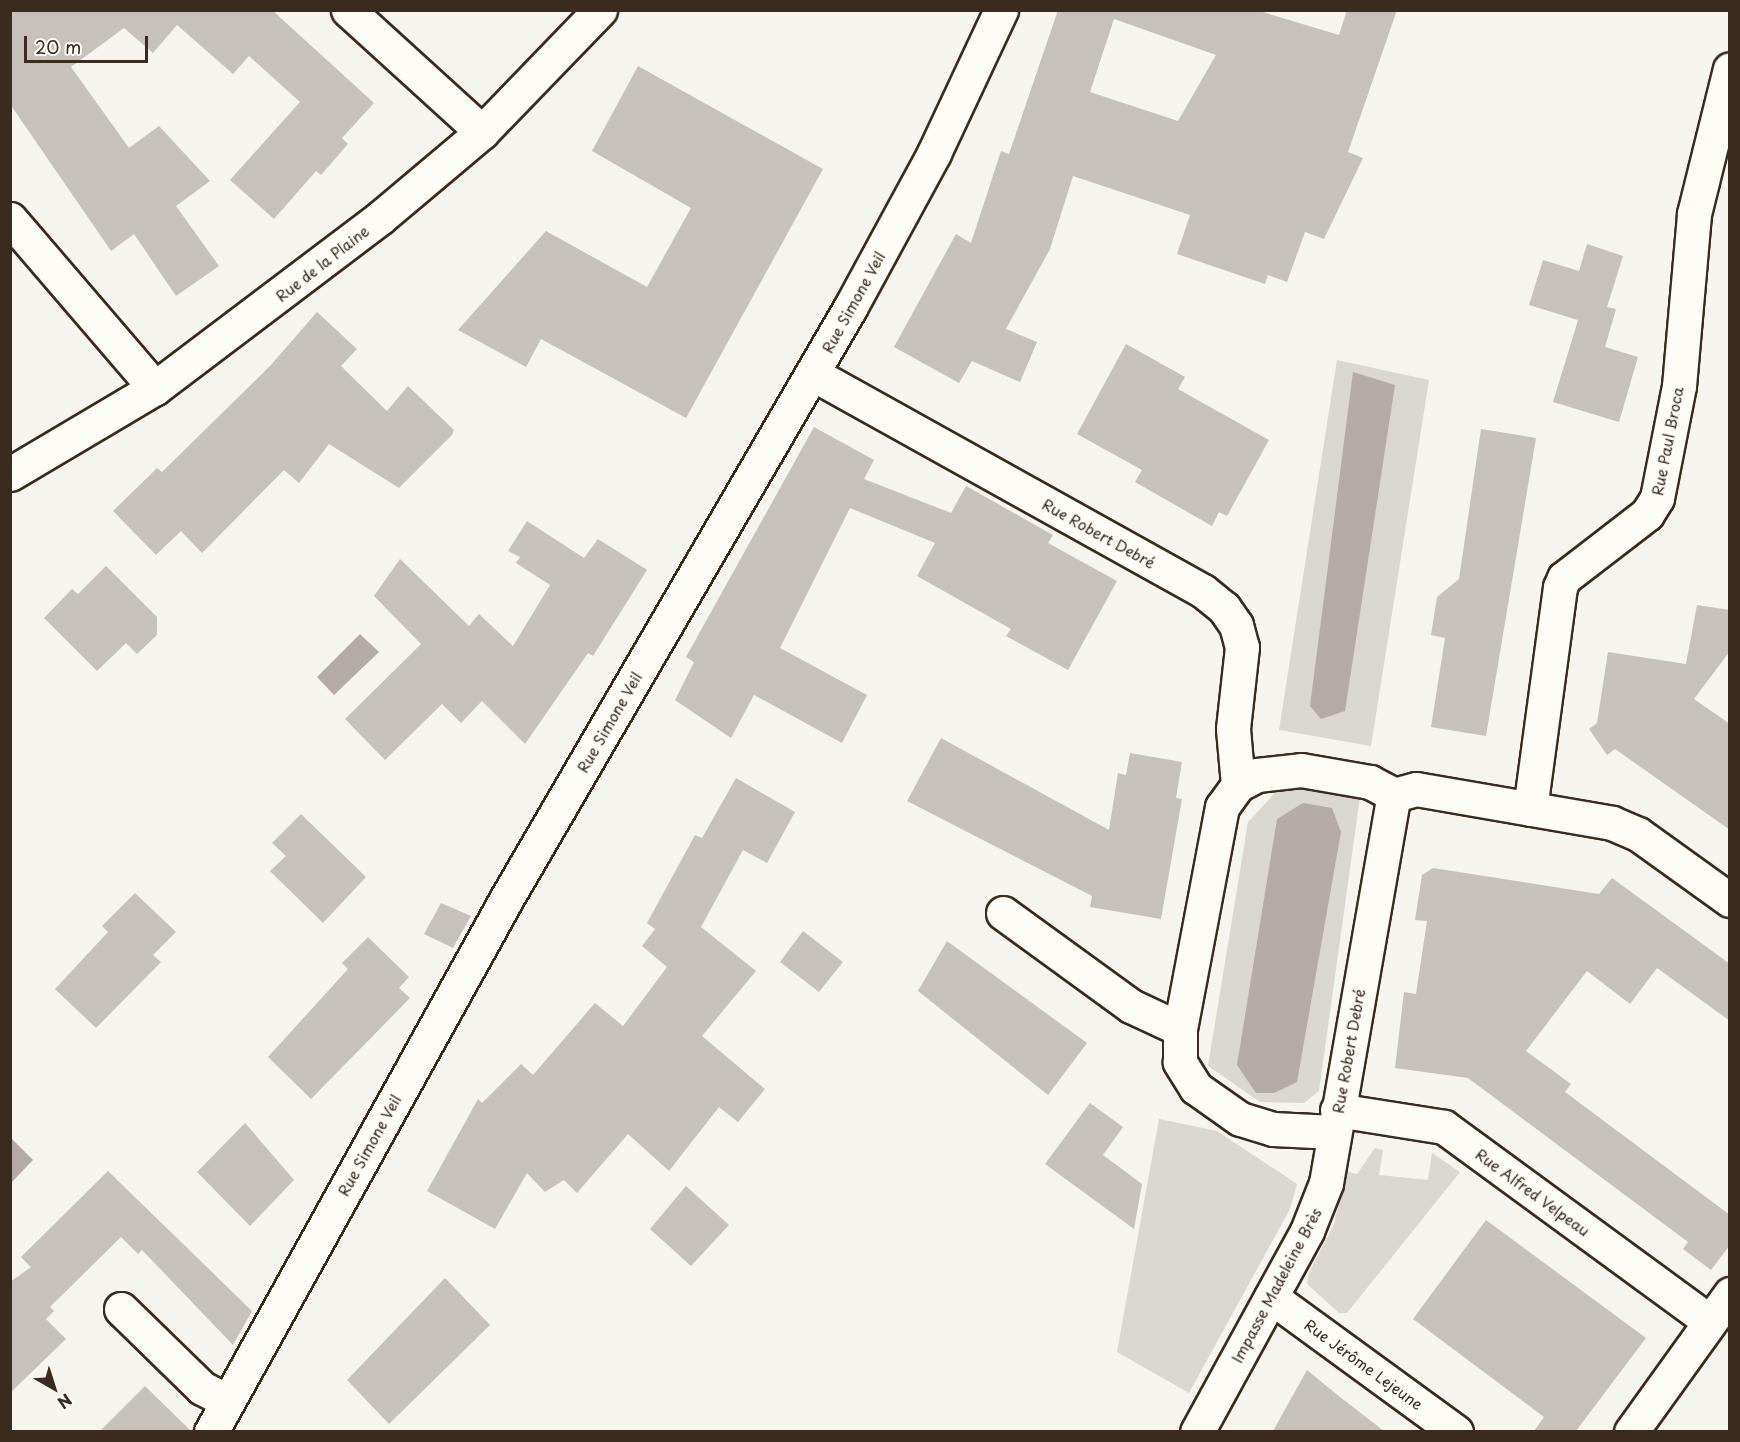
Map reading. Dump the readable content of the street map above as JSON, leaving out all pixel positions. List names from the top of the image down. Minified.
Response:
{"streets":{"street":["Rue de la Plaine","Rue Simone Veil","Rue Paul Broca","Rue Robert Debré","Rue Alfred Velpeau","Impasse Madeleine Brès","Rue Jérôme Lejeune"]},"crossings":[["Rue Simone Veil","Rue Robert Debré"],["Rue Robert Debré","Rue Alfred Velpeau"],["Rue Robert Debré","Impasse Madeleine Brès"],["Rue Alfred Velpeau","Impasse Madeleine Brès"],["Impasse Madeleine Brès","Rue Jérôme Lejeune"]],"scale_bar":"20 m","north":"bottom right"}
